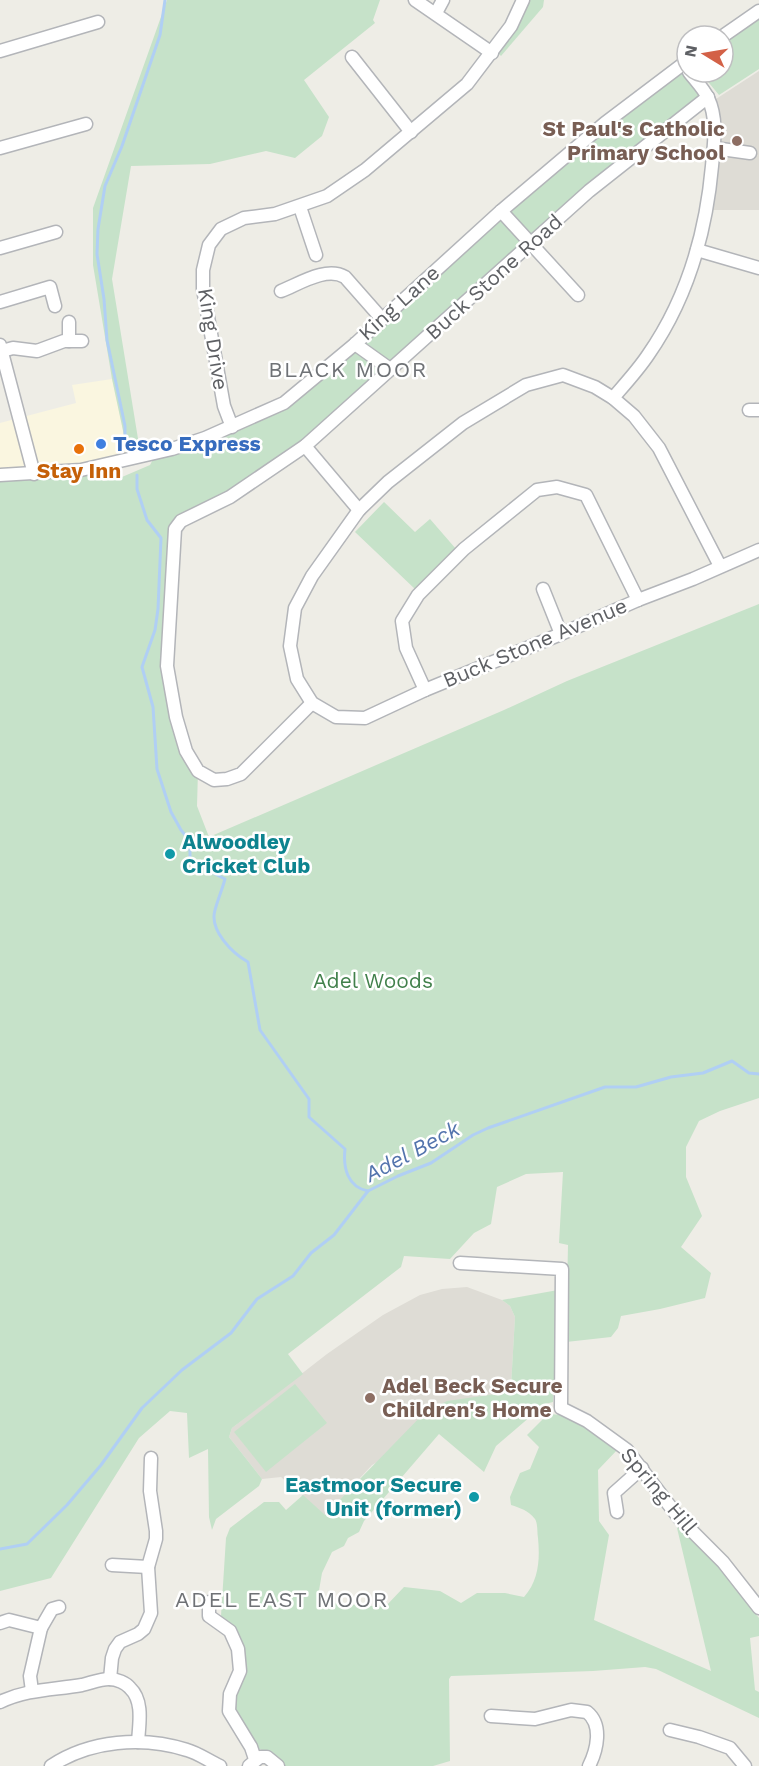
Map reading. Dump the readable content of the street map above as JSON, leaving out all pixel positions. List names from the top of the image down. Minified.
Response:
{"streets":{"street":["Buck Stone Road","King Lane","King Drive","Buck Stone Avenue","Spring Hill"]},"crossings":[["Buck Stone Road","Buck Stone Avenue"],["King Lane","King Drive"]],"districts":["BLACK MOOR","ADEL EAST MOOR"],"water":["Adel Beck"],"parks":["Adel Woods"],"places":["St Paul's Catholic Primary School","Tesco Express","Stay Inn","Alwoodley Cricket Club","Adel Beck Secure Children's Home","Eastmoor Secure Unit (former)"],"north":"left"}
